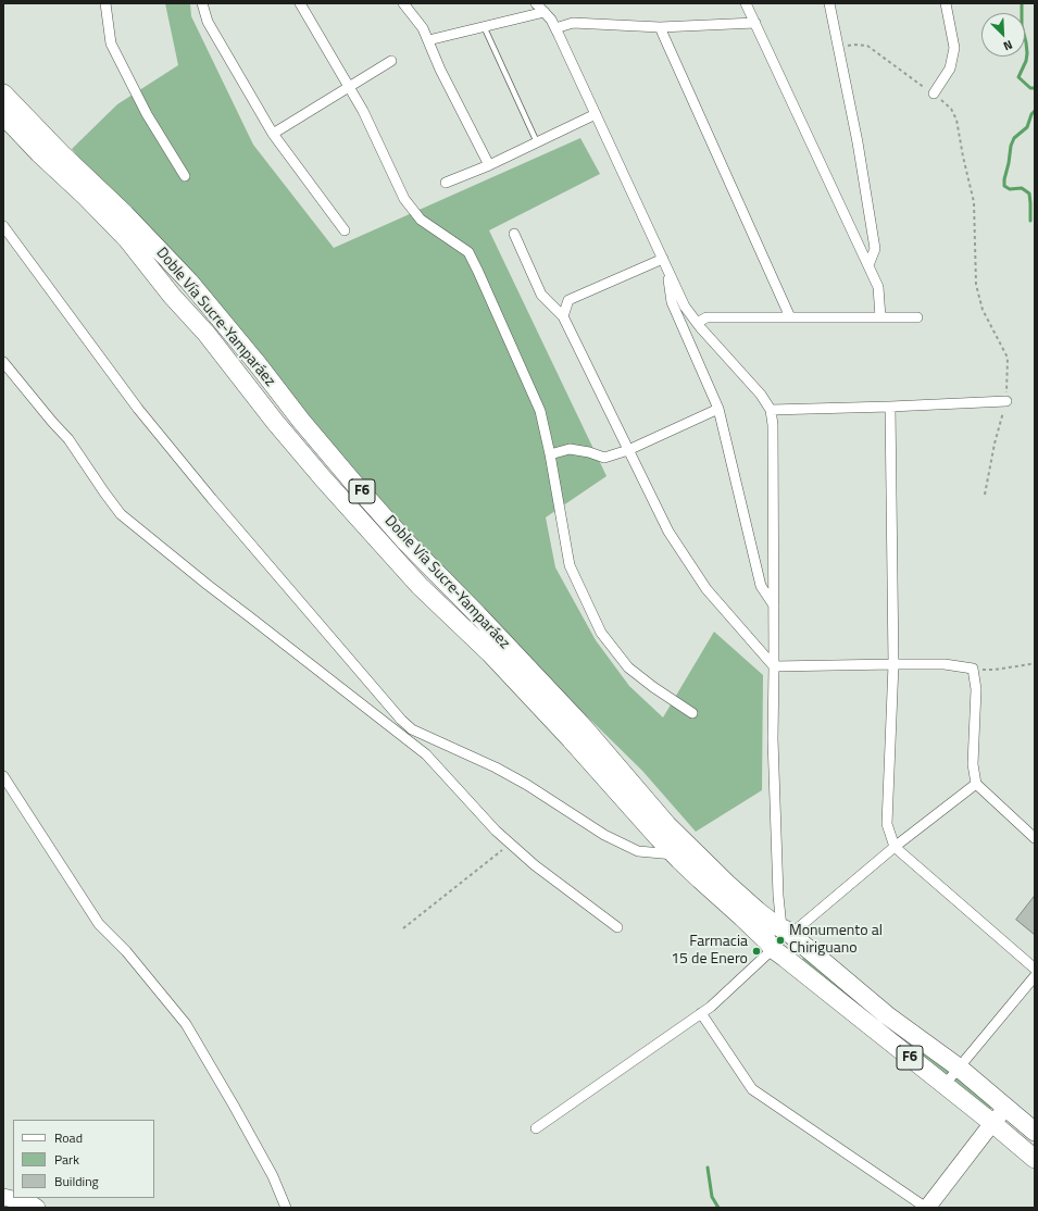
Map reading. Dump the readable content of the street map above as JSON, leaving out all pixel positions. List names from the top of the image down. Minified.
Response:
{"streets":{"highway":["Doble Vía Sucre-Yamparáez","F6"]},"places":["Monumento al Chiriguano","Farmacia 15 de Enero"],"legend":["Road","Park","Building"],"north":"bottom right"}
